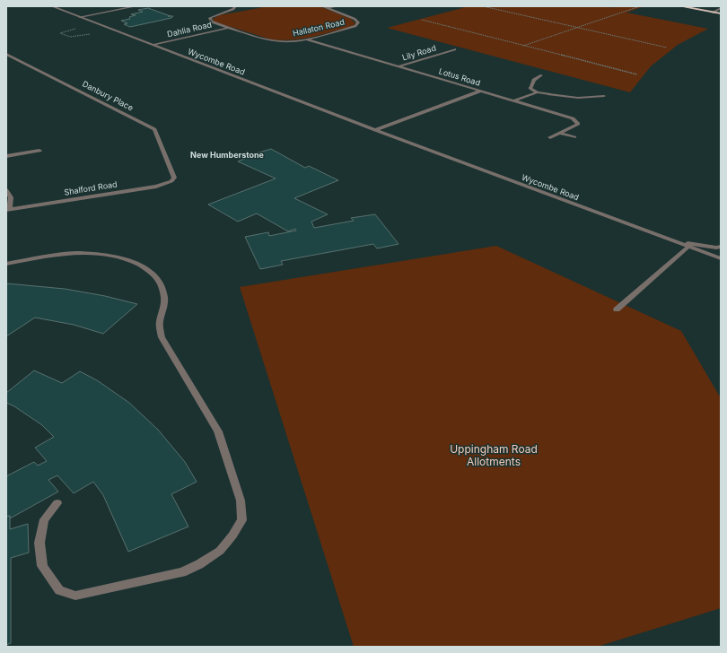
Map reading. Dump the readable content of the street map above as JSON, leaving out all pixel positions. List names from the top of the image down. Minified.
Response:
{"streets":{"street":["Hallaton Road","Dahlia Road","Lily Road","Wycombe Road","Lotus Road","Danbury Place","Shalford Road"]},"crossings":[["Hallaton Road","Dahlia Road"],["Hallaton Road","Lotus Road"],["Dahlia Road","Wycombe Road"],["Lily Road","Lotus Road"],["Danbury Place","Shalford Road"]],"districts":["New Humberstone"],"parks":["Uppingham Road Allotments"]}
